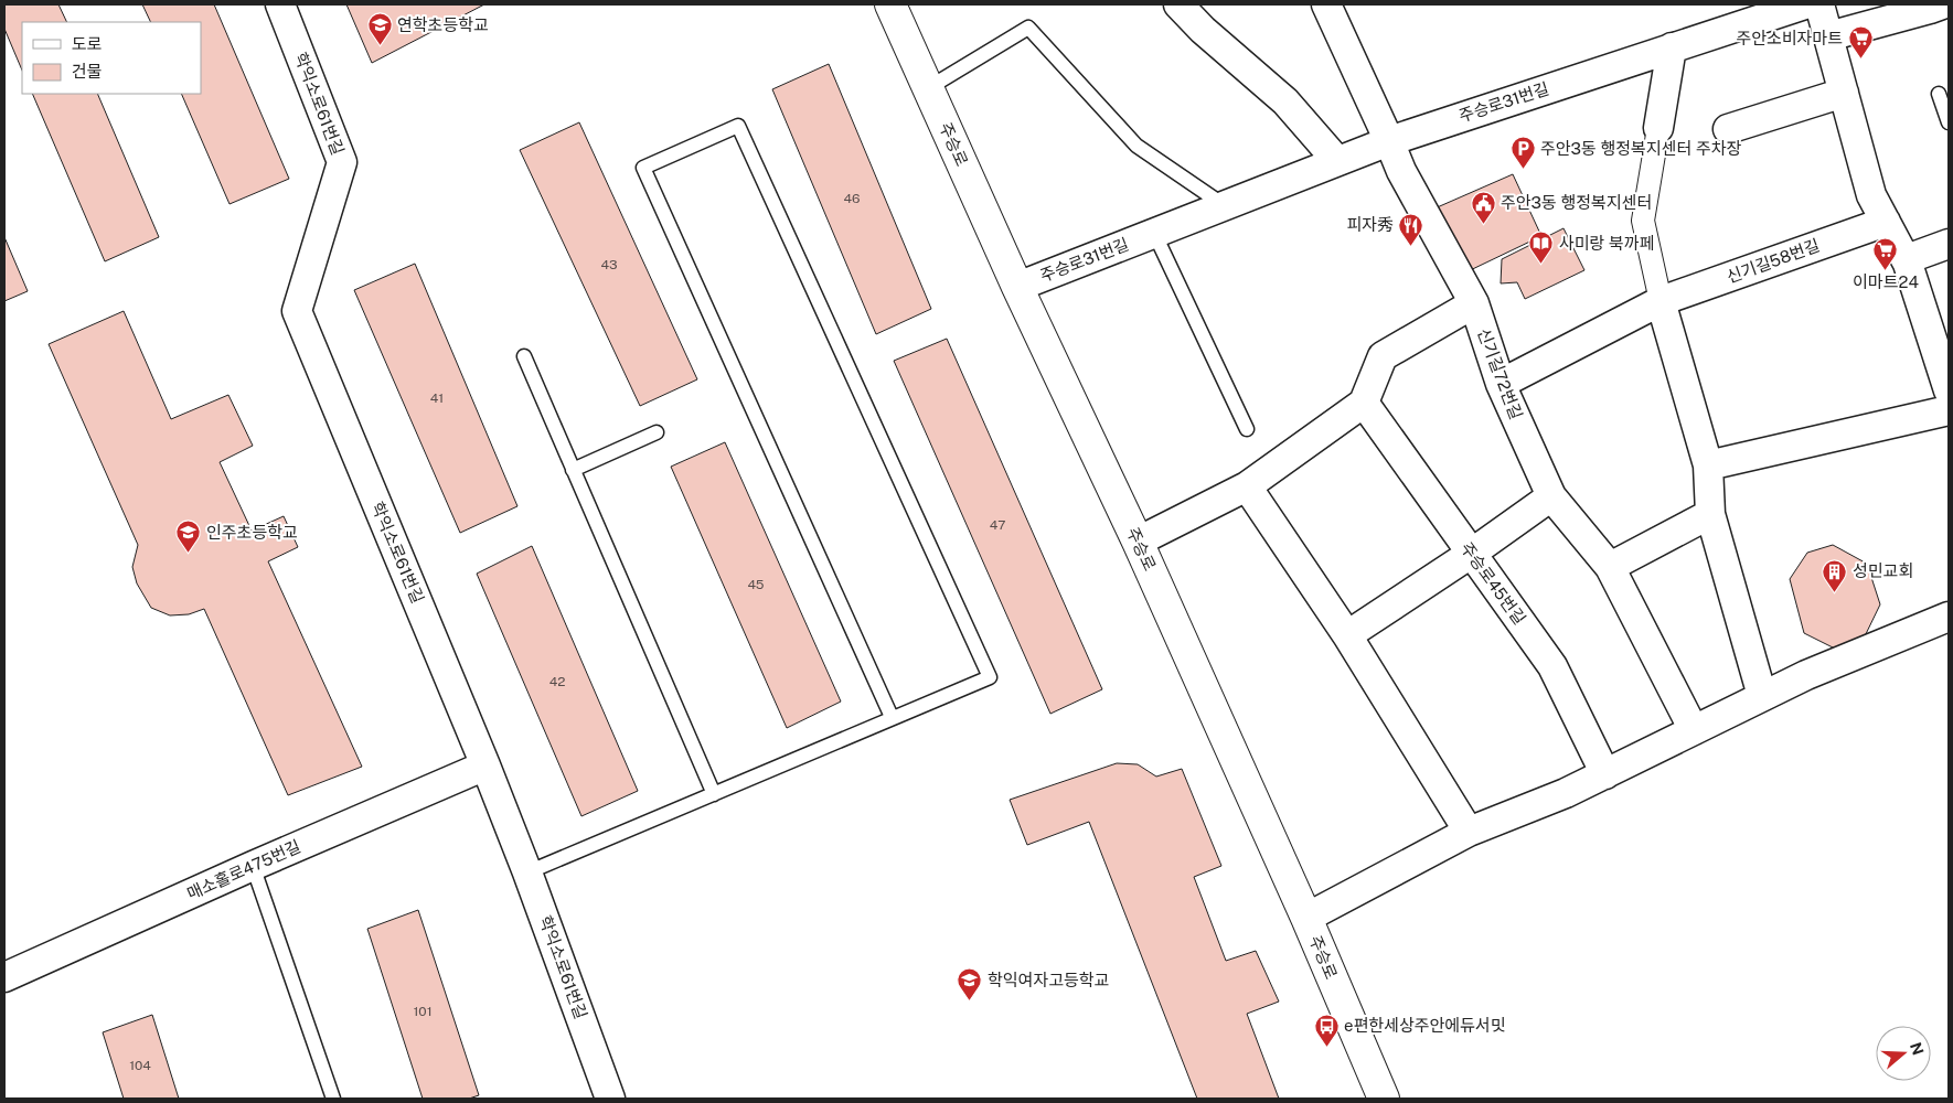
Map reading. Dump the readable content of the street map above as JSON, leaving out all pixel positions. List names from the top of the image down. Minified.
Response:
{"streets":{"street":["주승로31번길","학익소로61번길","주승로","신기길58번길","신기길72번길","주승로45번길","매소홀로475번길"]},"crossings":[["주승로31번길","주승로"],["주승로31번길","신기길72번길"],["학익소로61번길","매소홀로475번길"],["신기길58번길","신기길72번길"]],"places":{"school or university":["연학초등학교","인주초등학교","학익여자고등학교"],"supermarket":["주안소비자마트","이마트24"],"parking":["주안3동 행정복지센터 주차장"],"public building":["주안3동 행정복지센터"],"restaurant":["피자秀"],"library":["사미랑 북까페"],"building":["성민교회"],"bus stop":["e편한세상주안에듀서밋"]},"house_numbers":["46","43","41","47","45","42","101","104"],"legend":["도로","건물"],"north":"right"}
